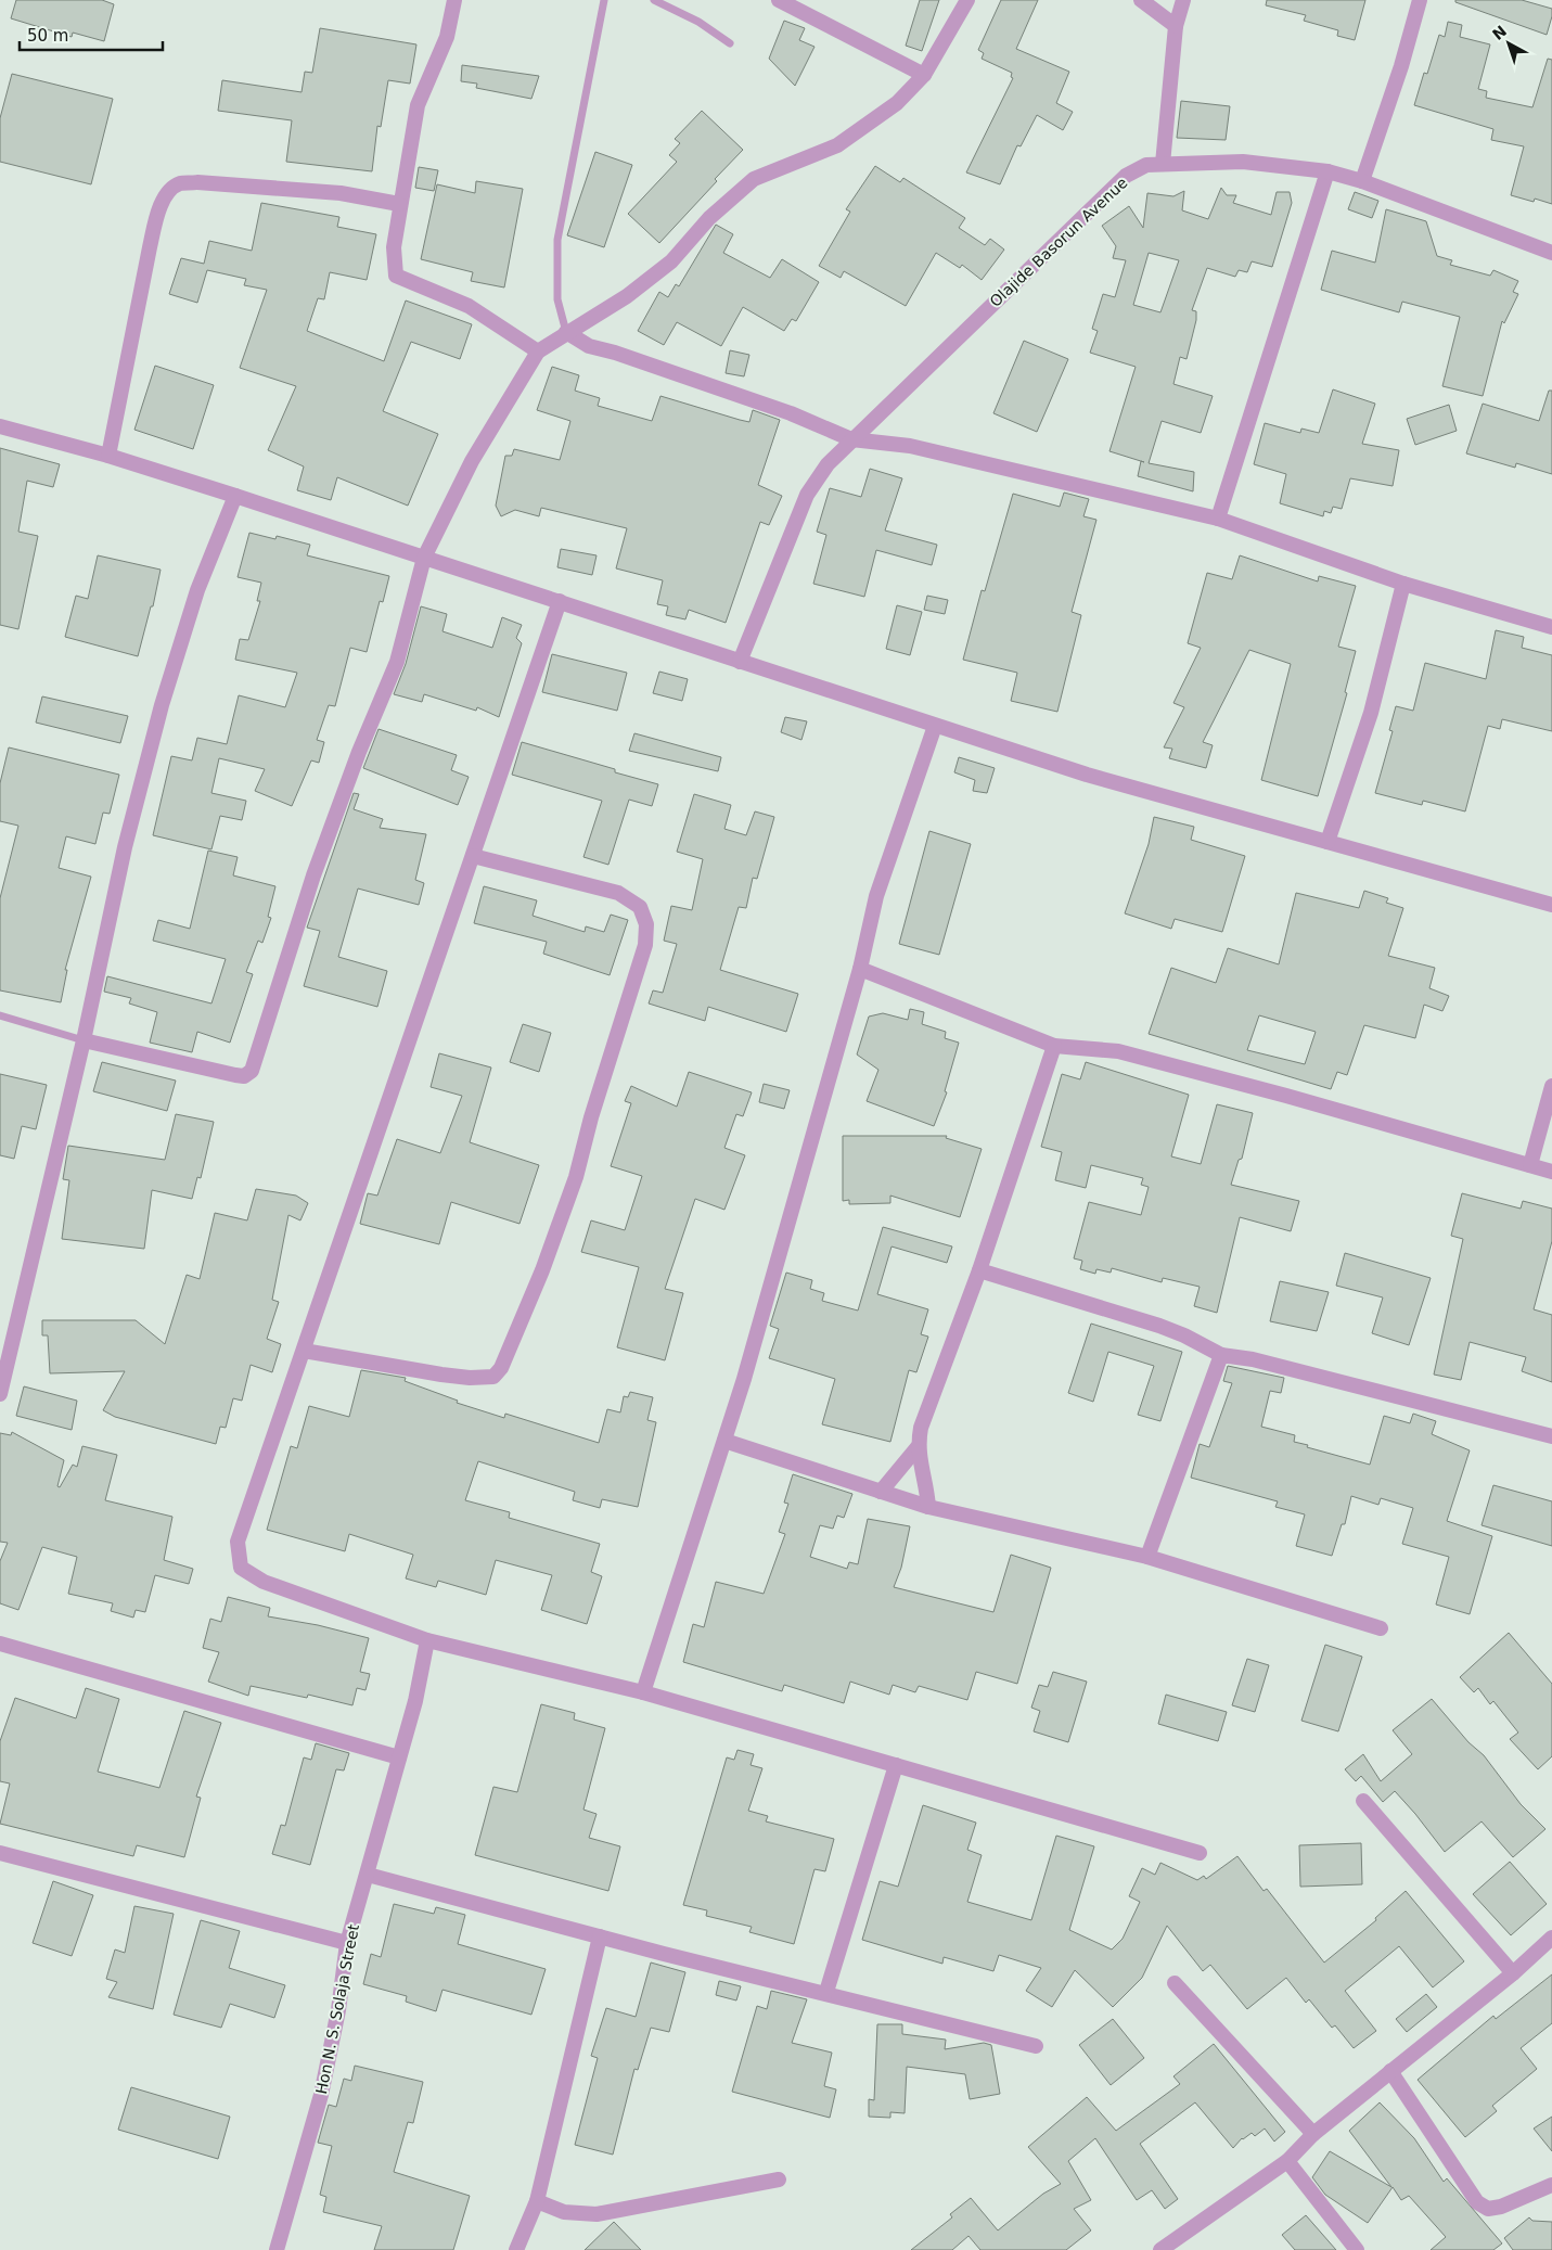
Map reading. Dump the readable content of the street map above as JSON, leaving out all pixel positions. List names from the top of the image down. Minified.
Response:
{"streets":{"street":["Olajide Basorun Avenue","Hon N. S. Solaja Street"]},"scale_bar":"50 m","north":"top left"}
